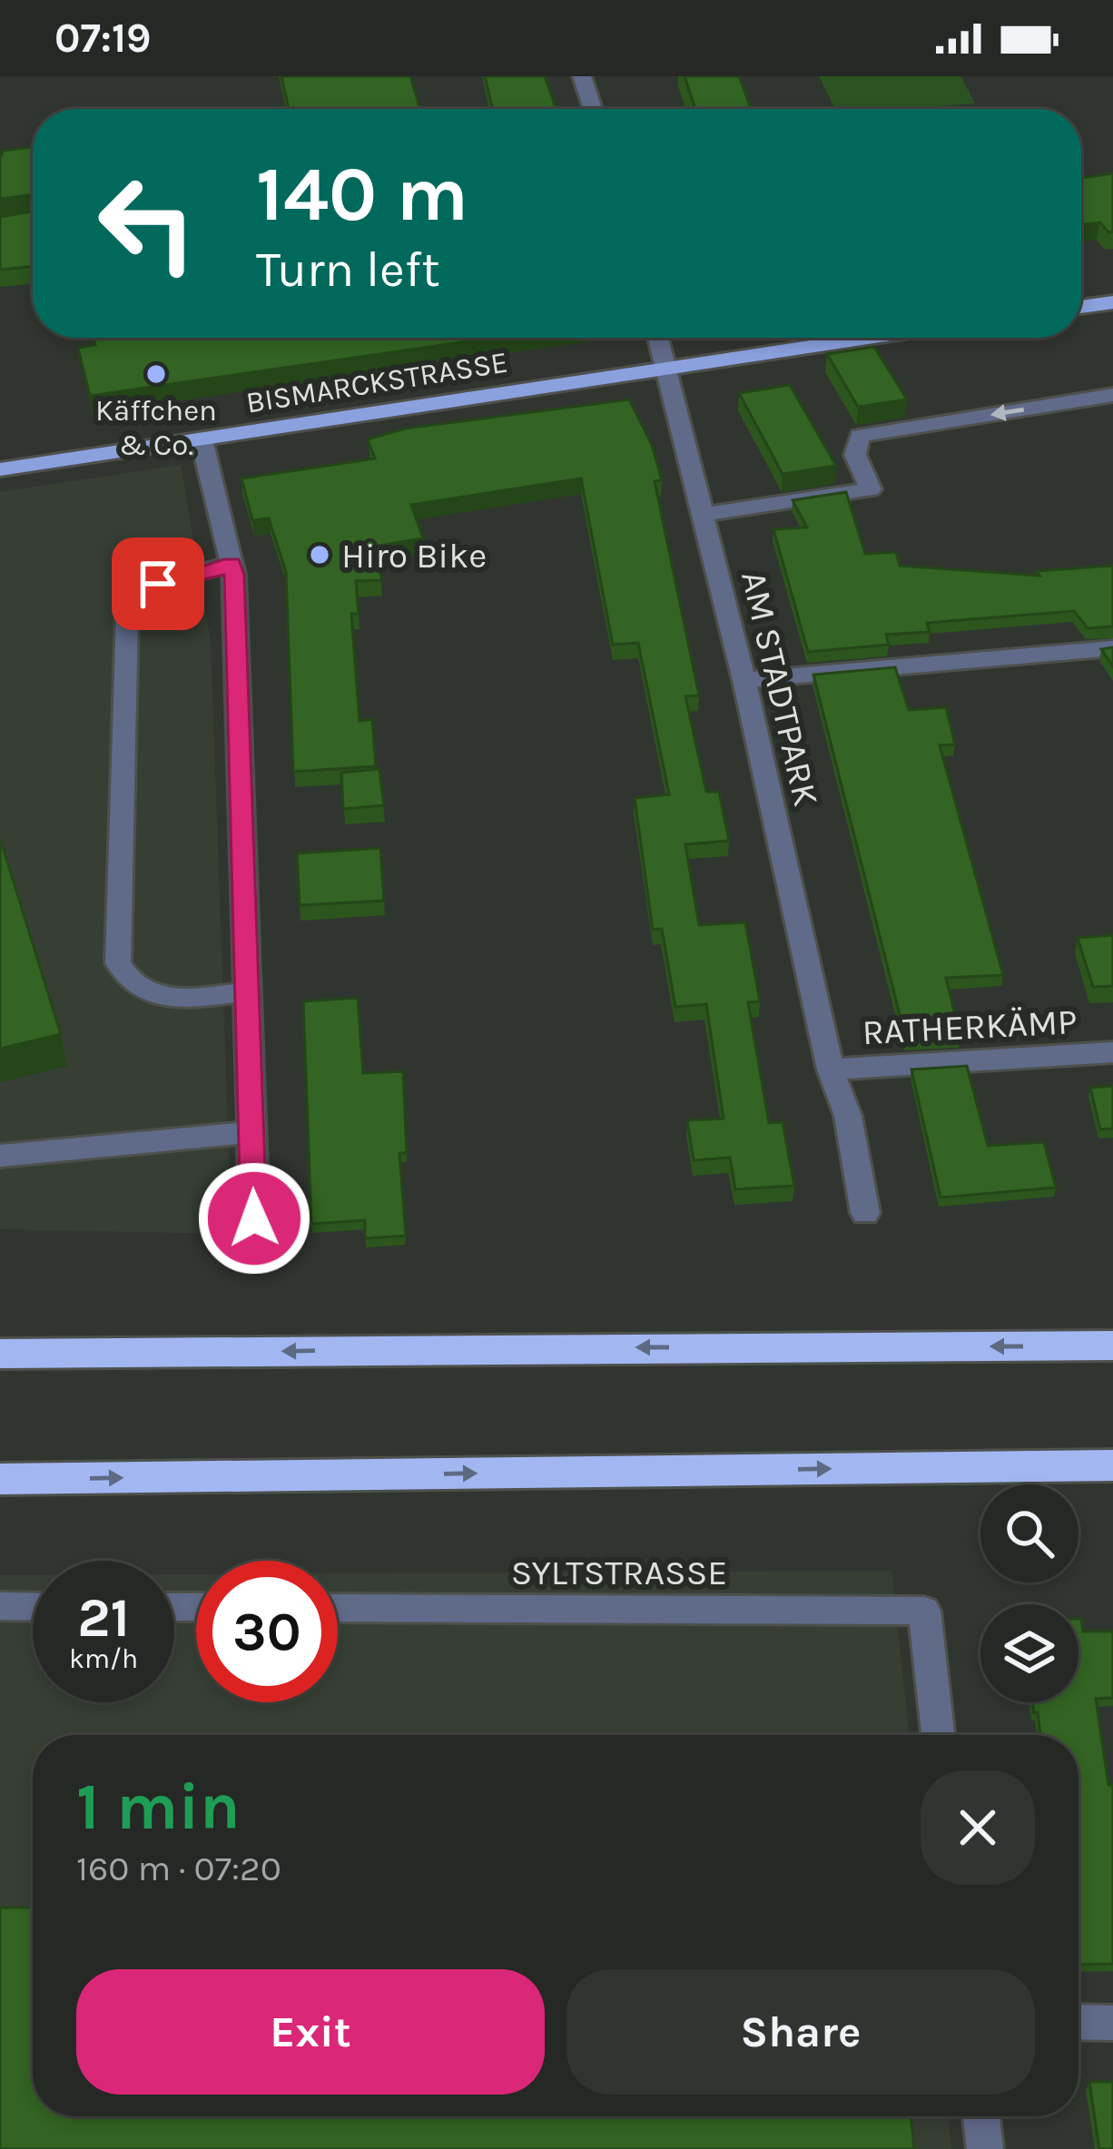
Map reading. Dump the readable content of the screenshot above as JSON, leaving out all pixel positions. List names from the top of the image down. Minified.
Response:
{"streets":{"main road":["BISMARCKSTRASSE"],"street":["AM STADTPARK","RATHERKÄMP","SYLTSTRASSE"]},"crossings":[["BISMARCKSTRASSE","AM STADTPARK"],["AM STADTPARK","RATHERKÄMP"]],"places":["Käffchen & Co.","Hiro Bike"],"page":{"status":"07:19","turn":["140 m","Turn left"],"speed":"21 km/h","limit":"30","heading":["1 min","160 m · 07:20"],"buttons":["Exit","Share"]}}
